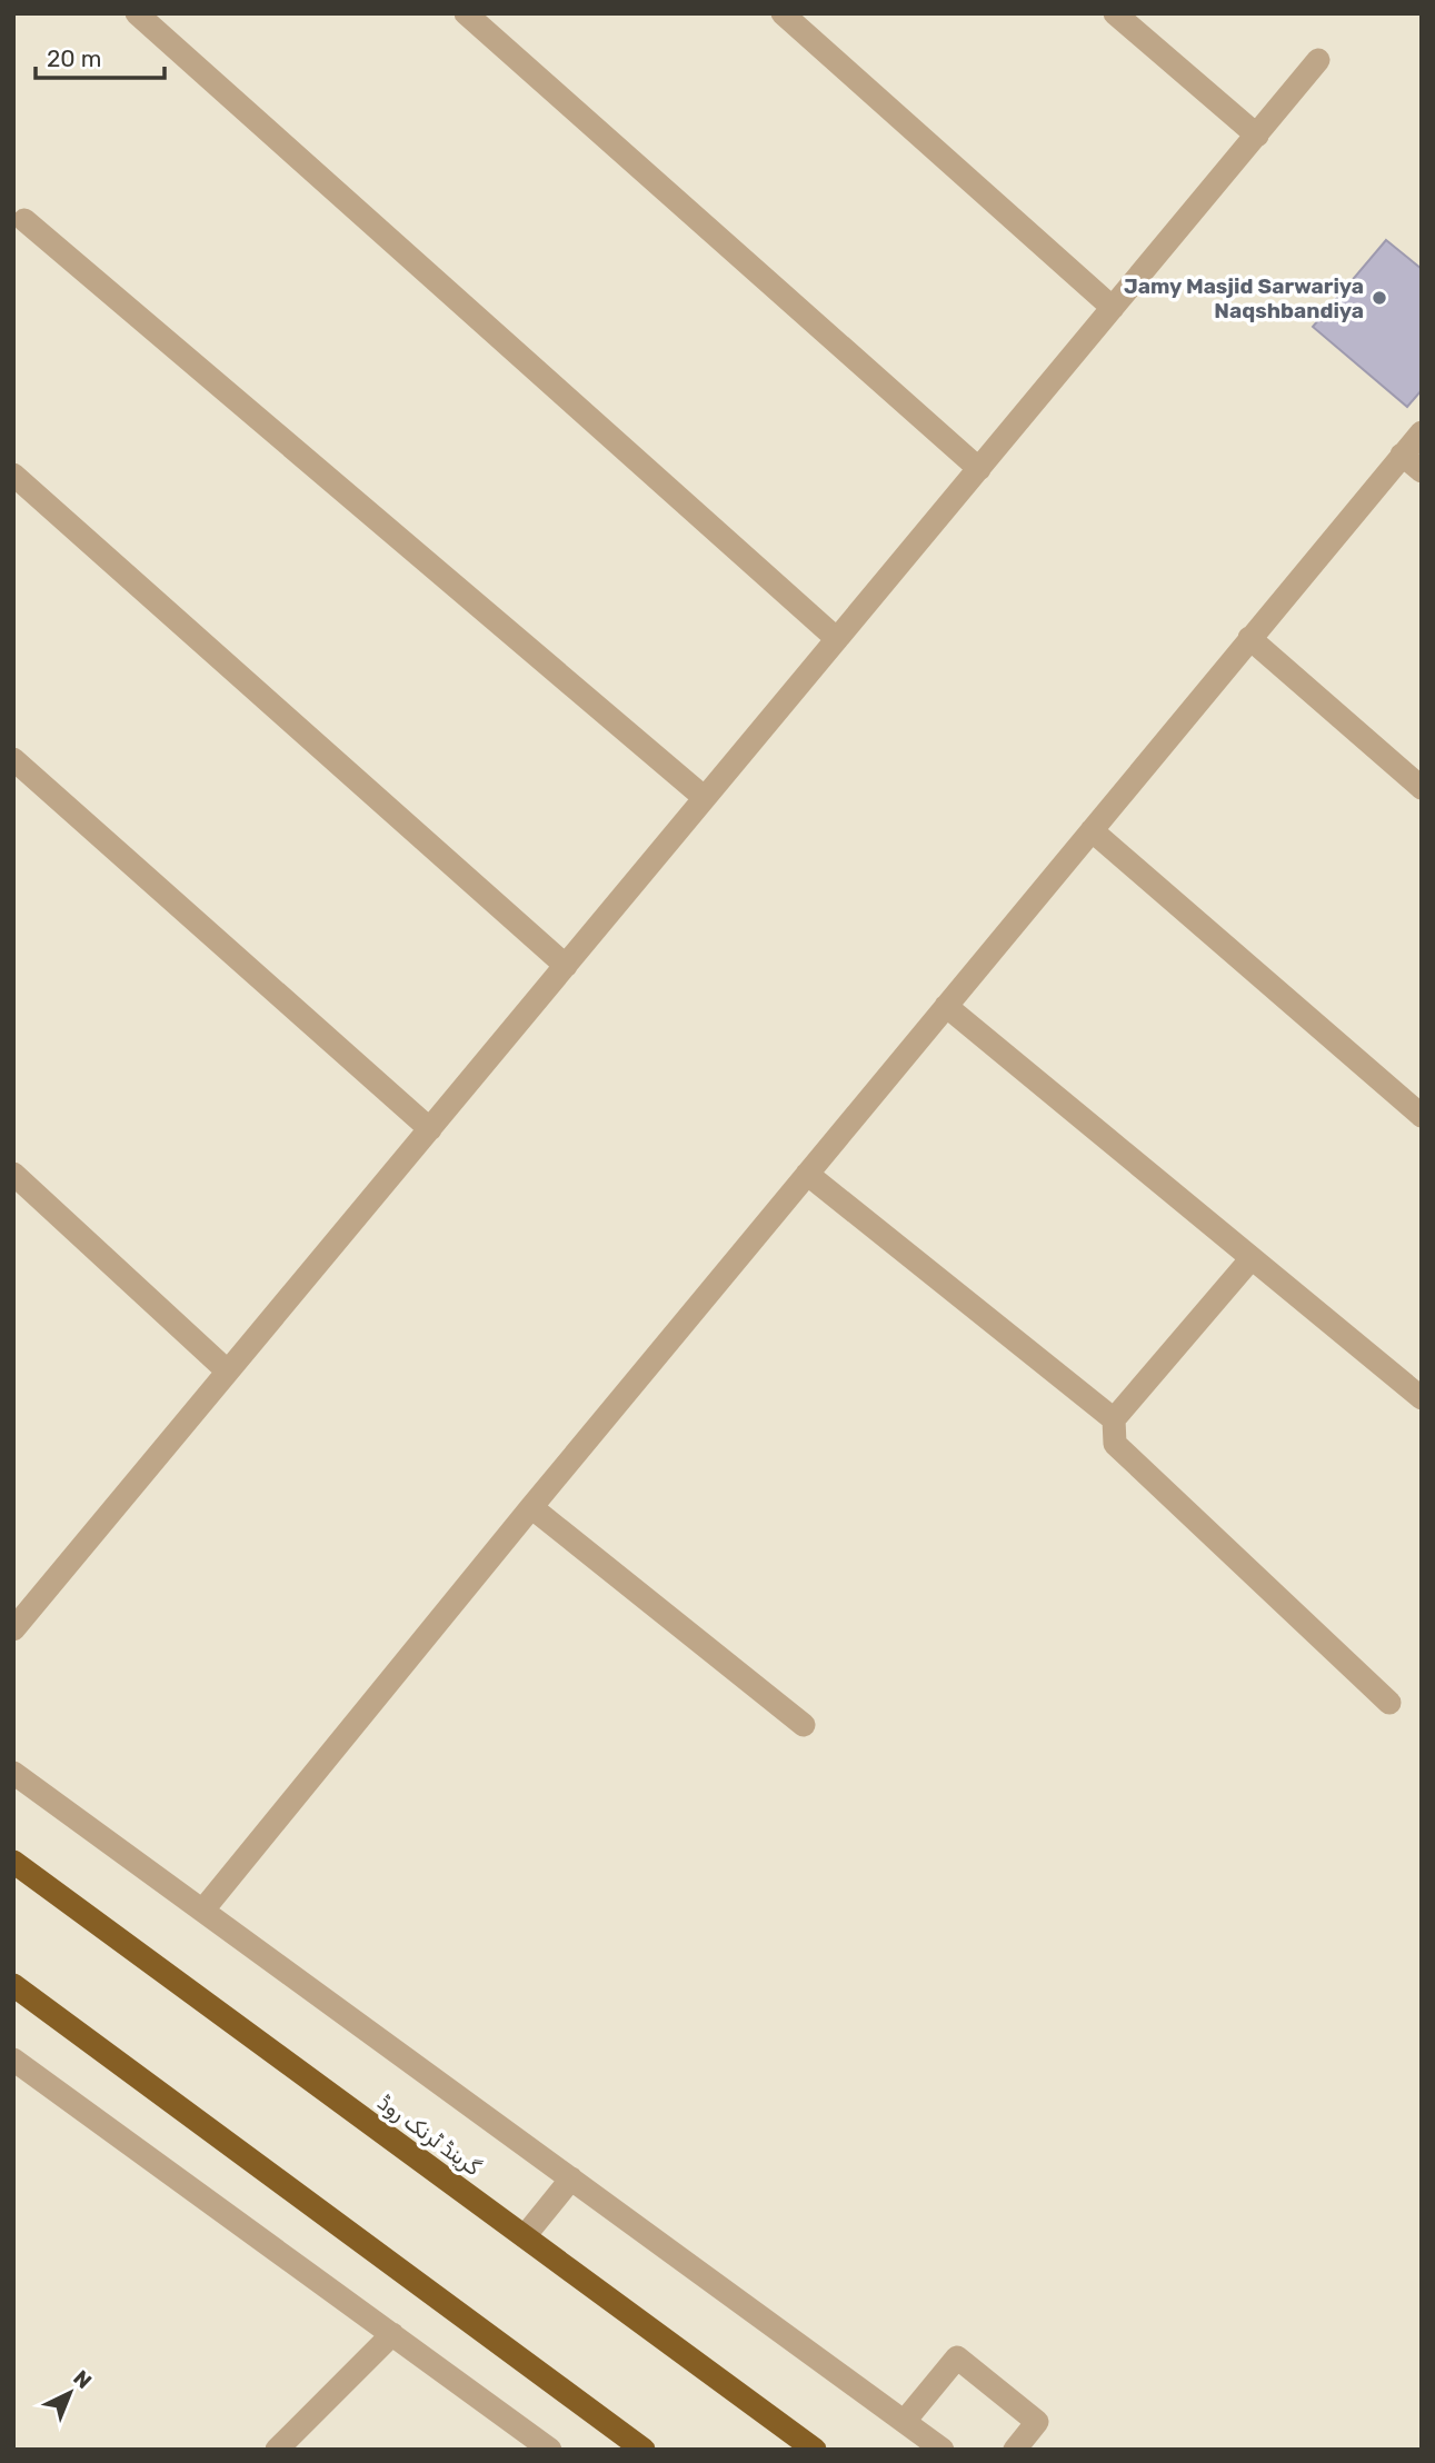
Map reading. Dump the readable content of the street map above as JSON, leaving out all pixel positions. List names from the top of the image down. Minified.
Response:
{"streets":{"highway":["گرینڈ ٹرنک روڈ"]},"places":["Jamy Masjid Sarwariya Naqshbandiya"],"scale_bar":"20 m","north":"top right"}
